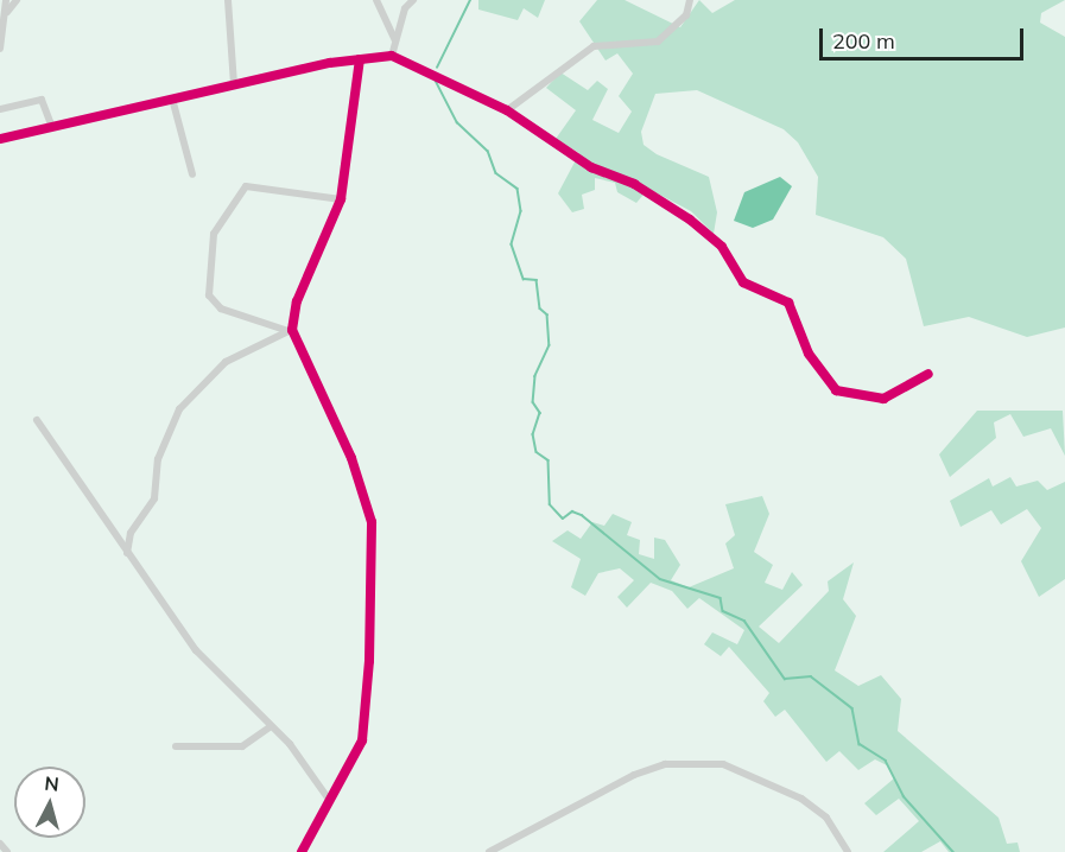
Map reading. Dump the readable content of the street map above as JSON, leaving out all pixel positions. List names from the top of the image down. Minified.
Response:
{"scale_bar":"200 m","north":"top"}
